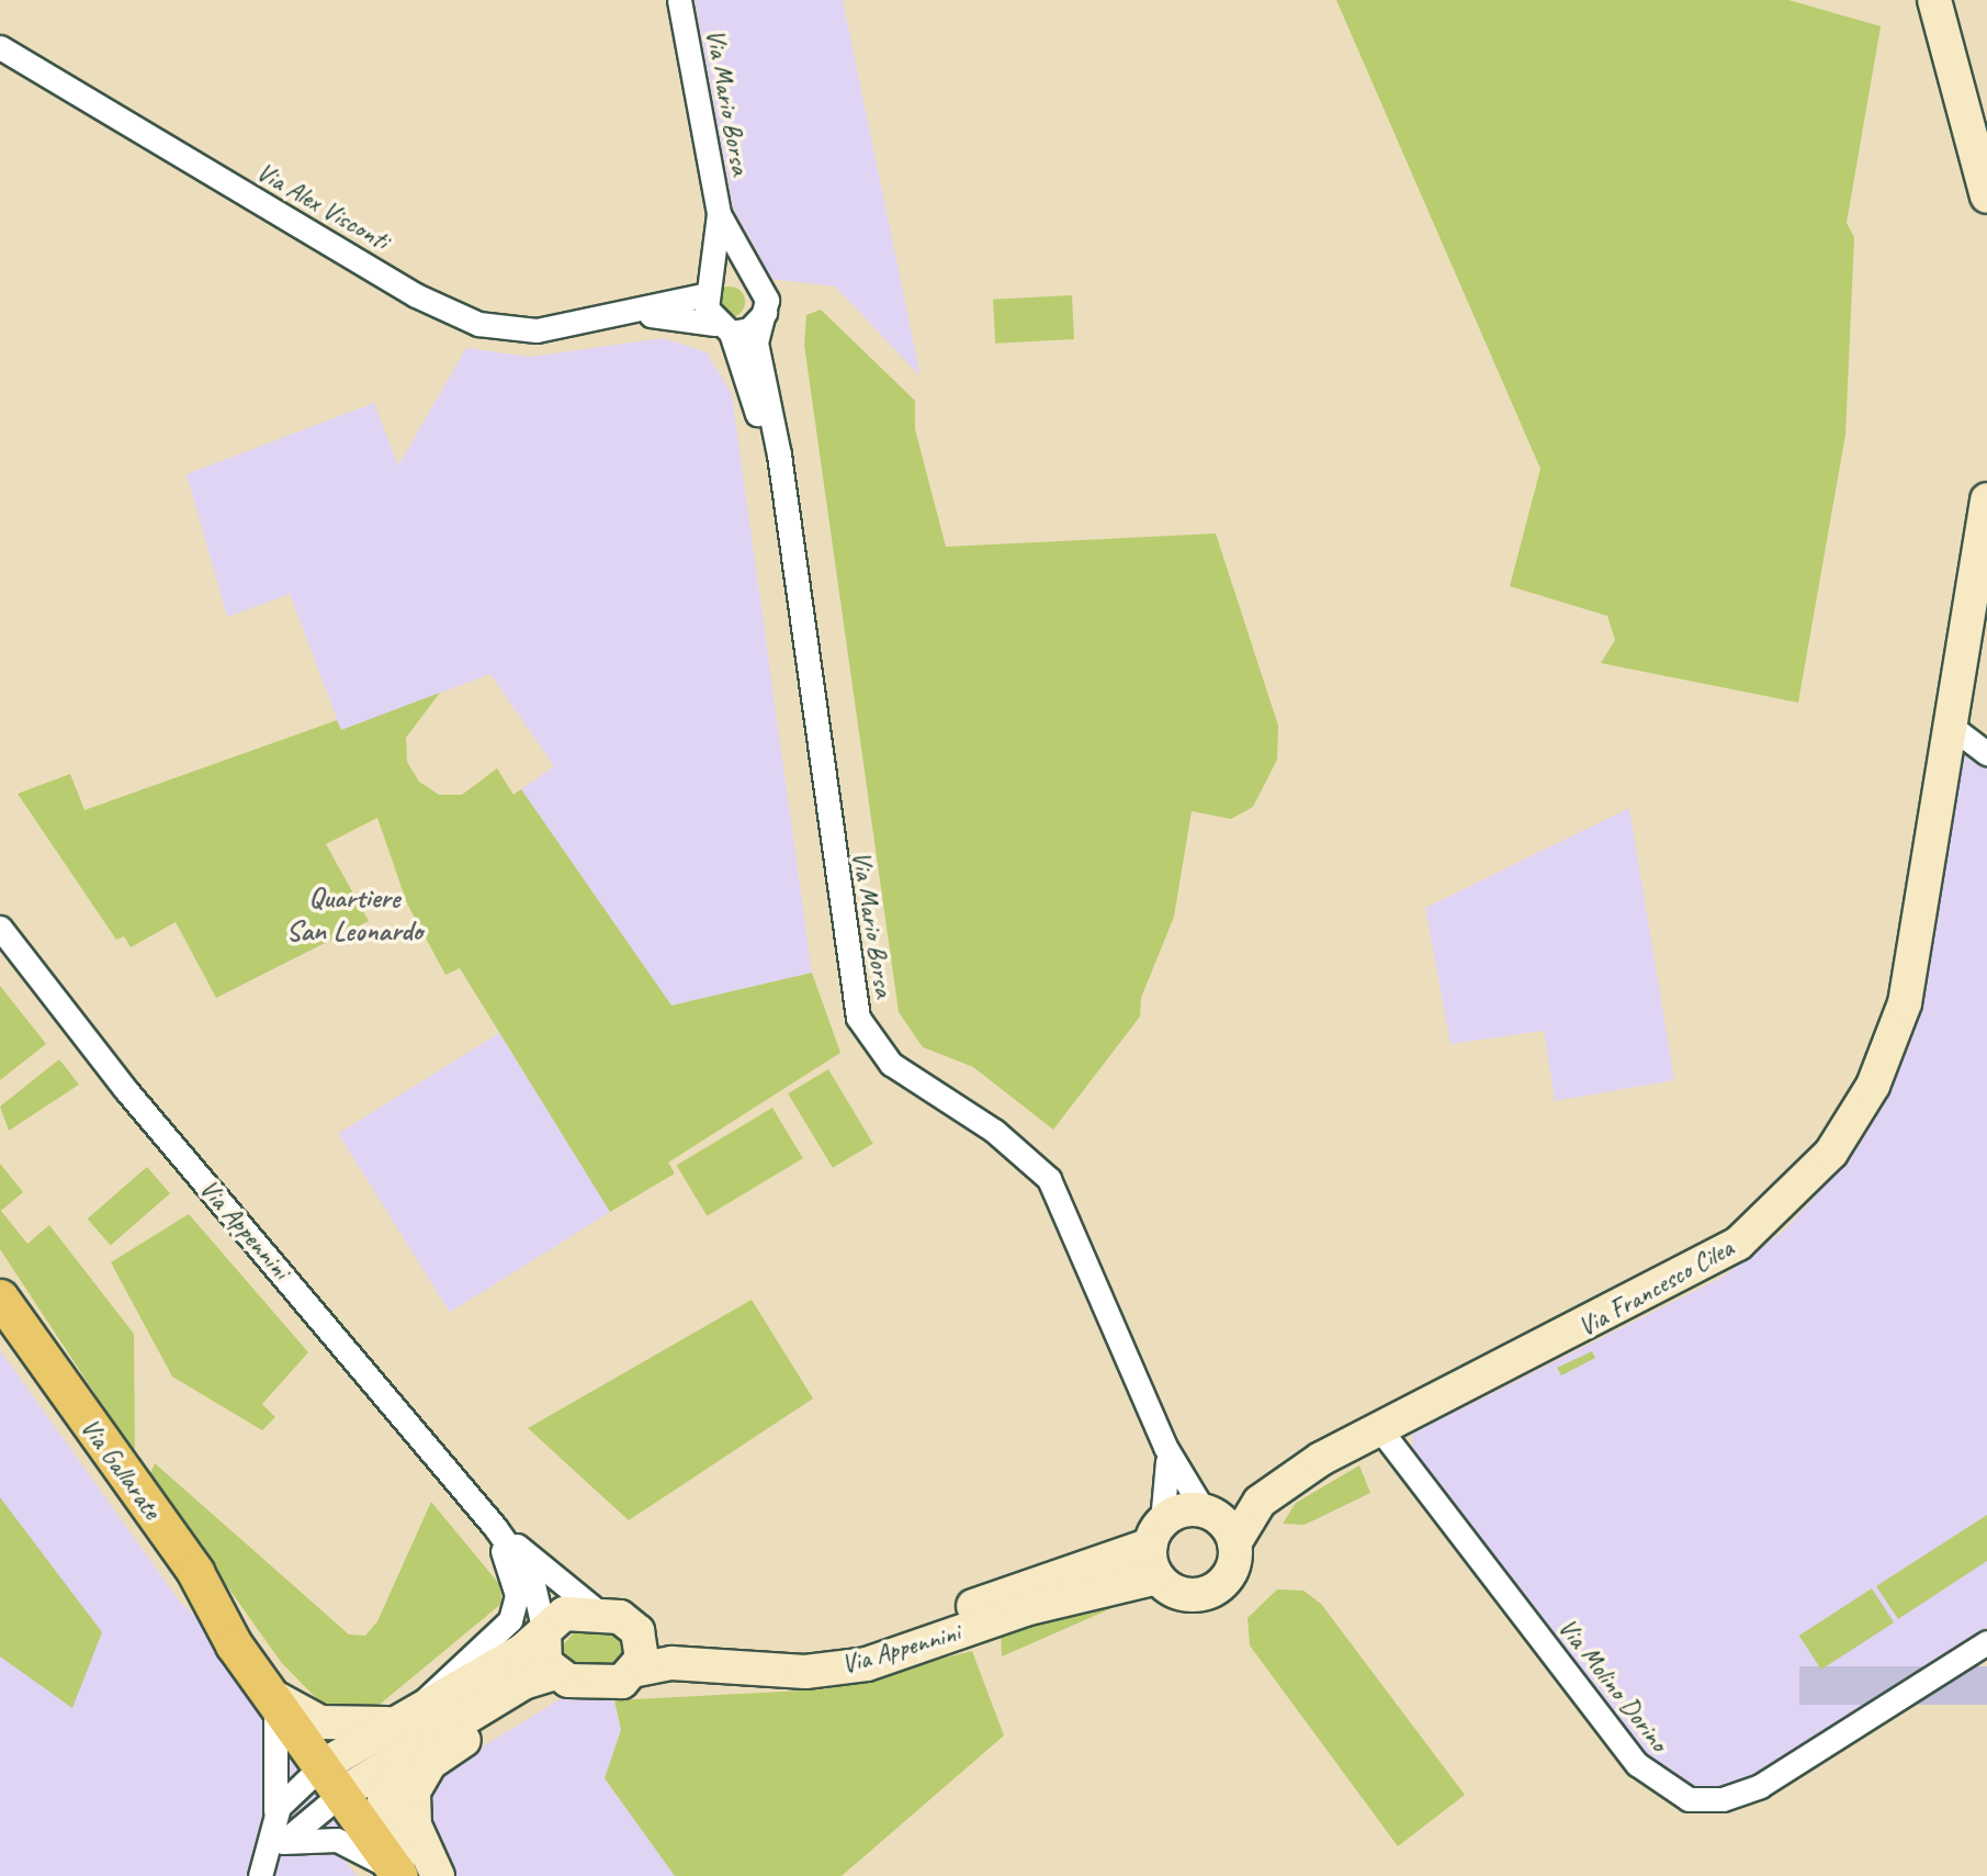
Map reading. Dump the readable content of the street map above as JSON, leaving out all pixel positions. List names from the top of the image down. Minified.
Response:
{"streets":{"main road":["Via Gallarate"],"street":["Via Mario Borsa","Via Alex Visconti","Via Appennini","Via Francesco Cilea","Via Molino Dorino"]},"crossings":[["Via Mario Borsa","Via Alex Visconti"],["Via Mario Borsa","Via Appennini"],["Via Mario Borsa","Via Francesco Cilea"],["Via Appennini","Via Francesco Cilea"],["Via Appennini","Via Gallarate"],["Via Francesco Cilea","Via Molino Dorino"]],"districts":["Quartiere San Leonardo"]}
